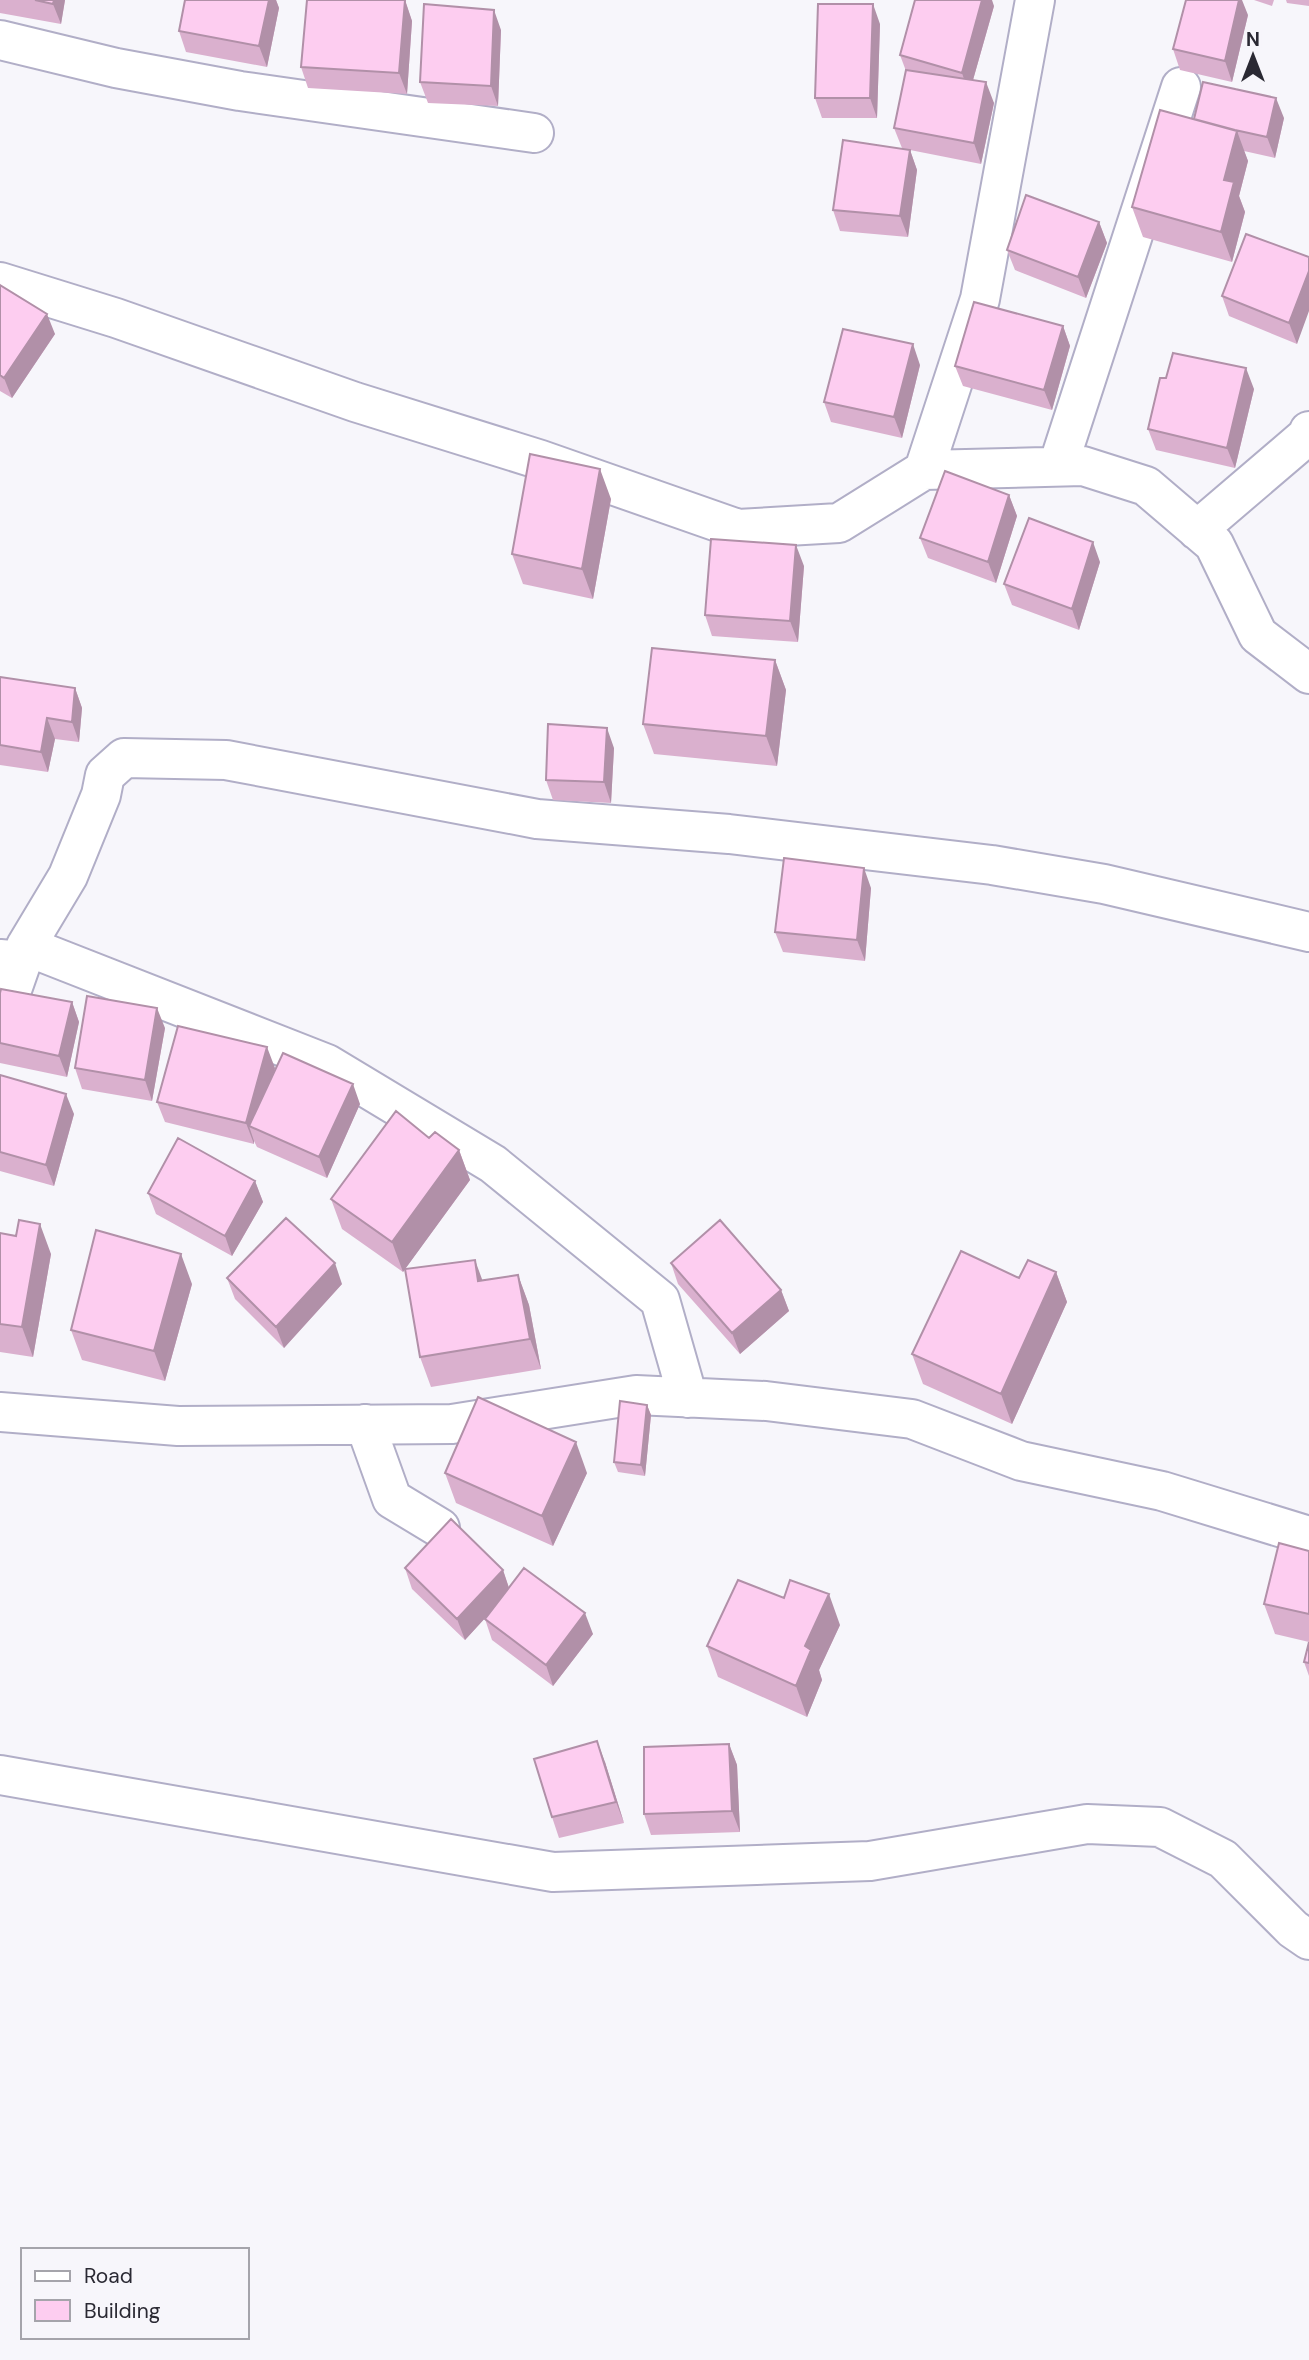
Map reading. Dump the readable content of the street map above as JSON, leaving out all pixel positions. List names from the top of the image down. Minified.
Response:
{"legend":["Road","Building"],"north":"top"}
